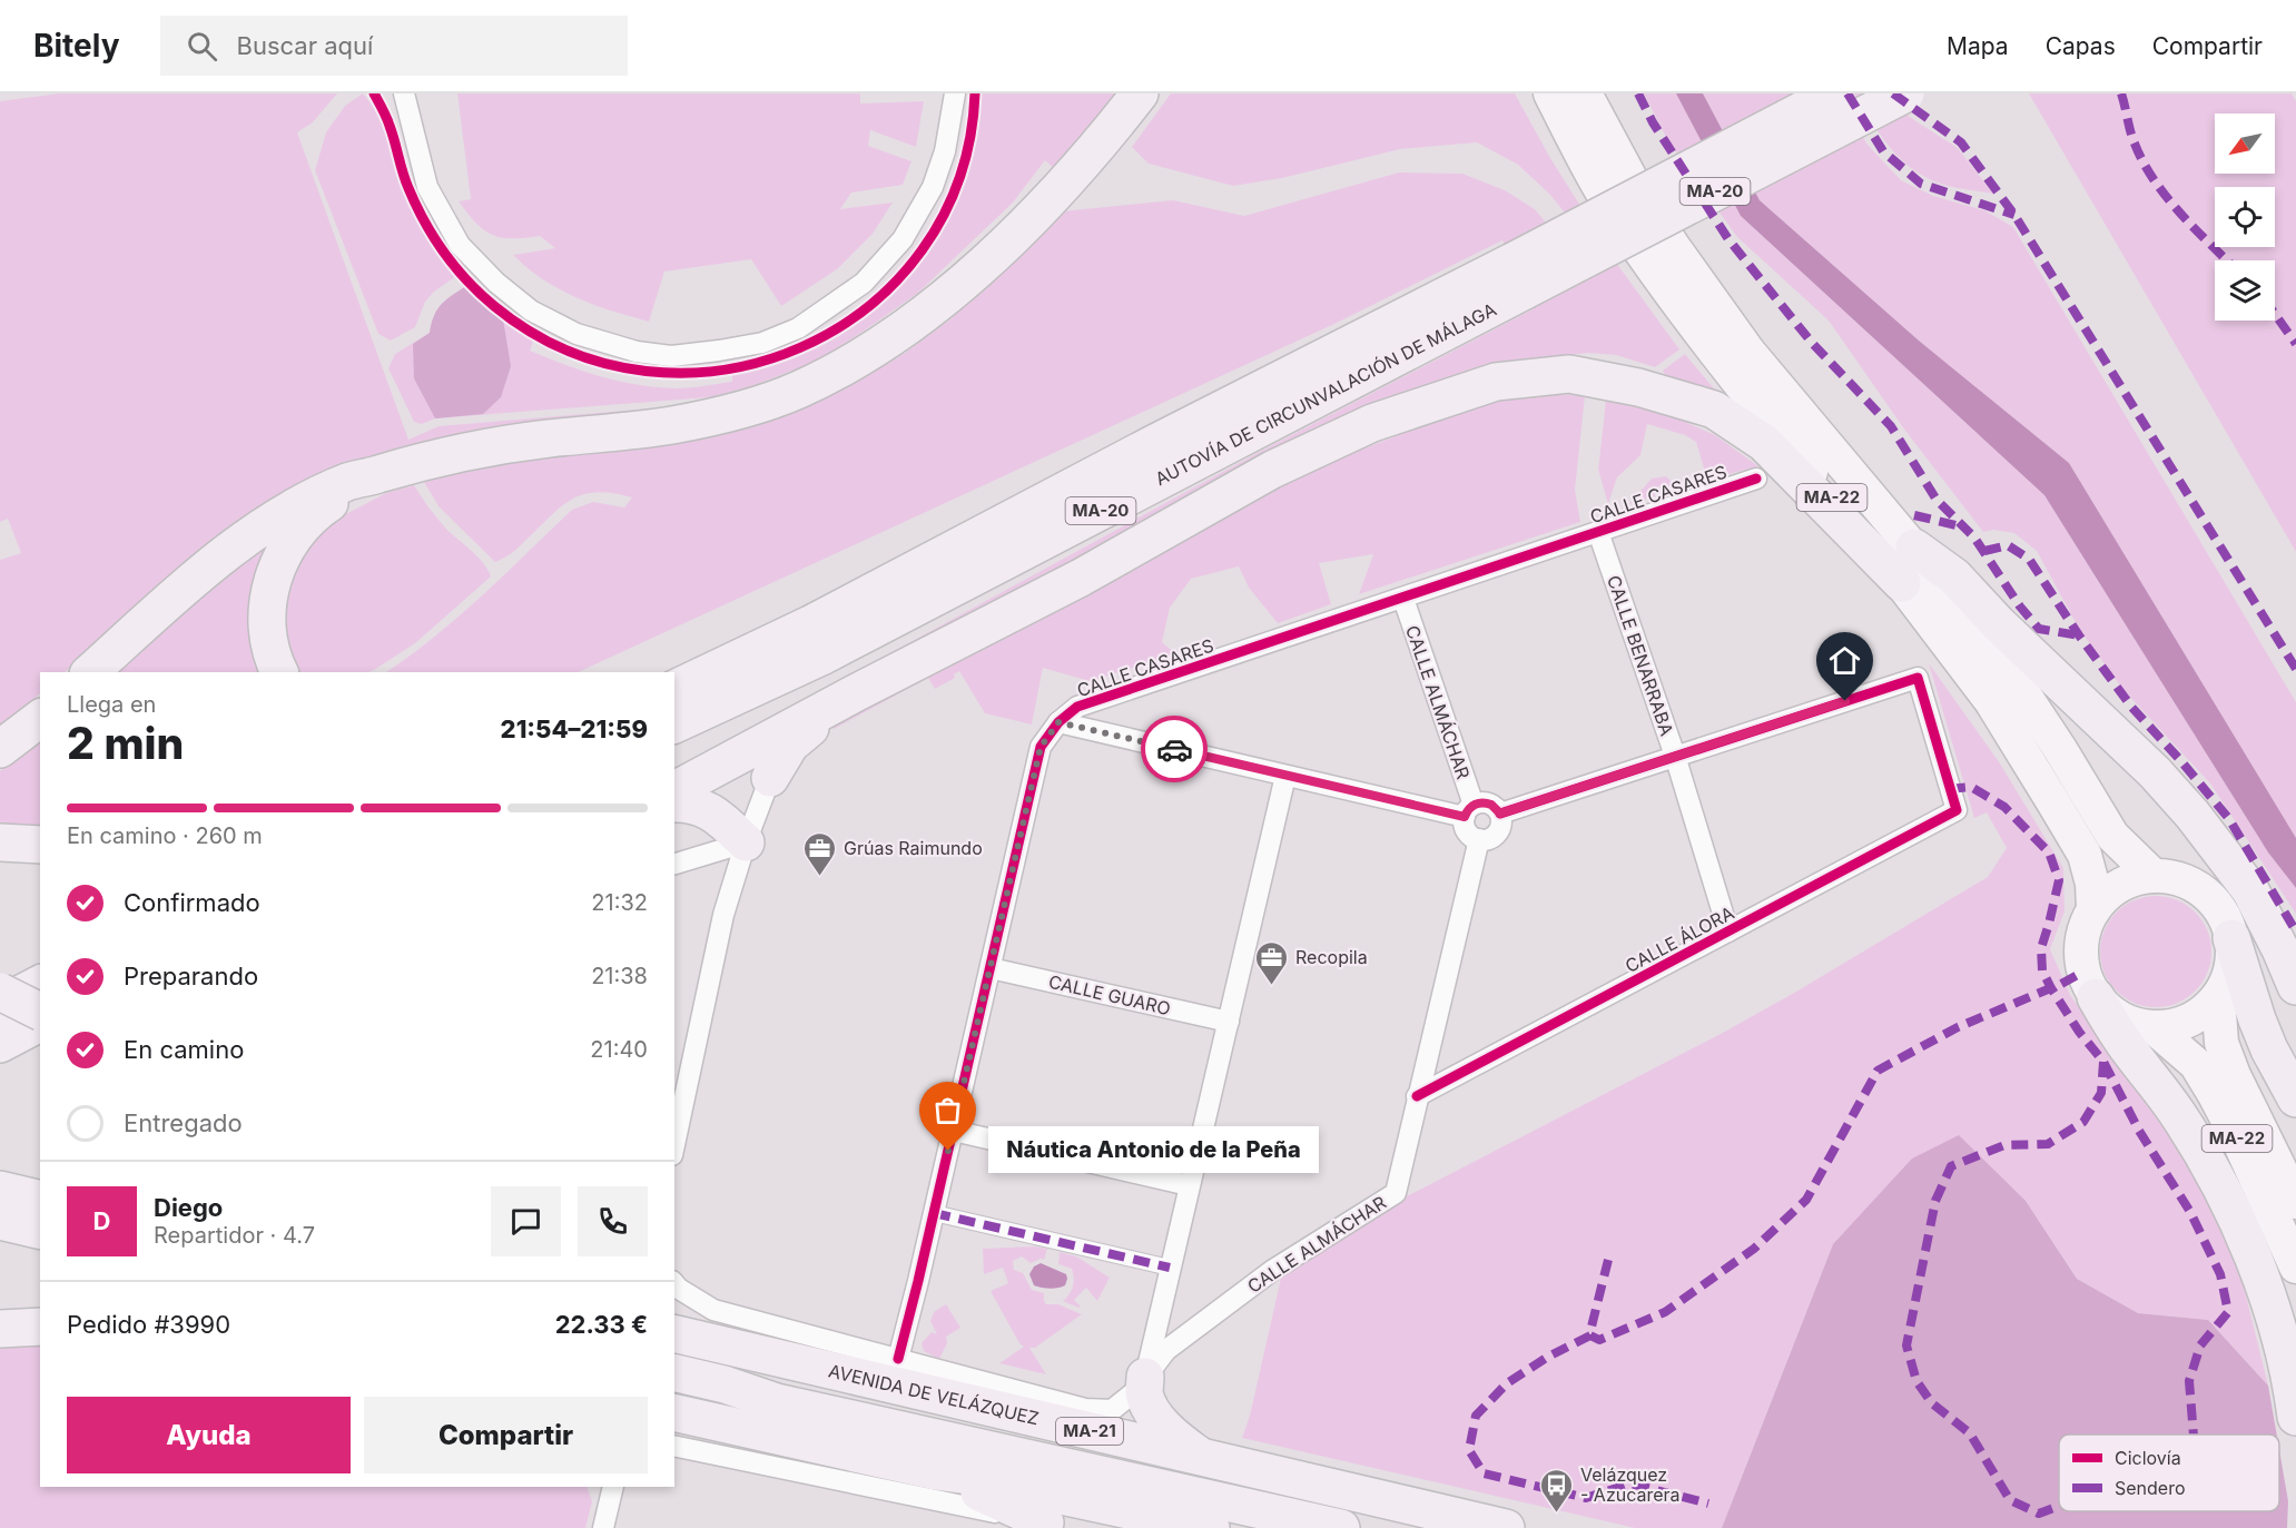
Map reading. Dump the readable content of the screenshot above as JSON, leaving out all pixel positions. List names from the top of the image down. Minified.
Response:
{"streets":{"highway":["MA-20","AUTOVÍA DE CIRCUNVALACIÓN DE MÁLAGA","AVENIDA DE VELÁZQUEZ","MA-21"],"main road":["MA-22"],"street":["CALLE CASARES","CALLE BENARRABA","CALLE ALMÁCHAR","CALLE ÁLORA","CALLE GUARO"]},"crossings":[["CALLE CASARES","CALLE BENARRABA"],["CALLE CASARES","CALLE ALMÁCHAR"],["CALLE CASARES","CALLE GUARO"],["CALLE CASARES","AVENIDA DE VELÁZQUEZ"],["CALLE BENARRABA","CALLE ÁLORA"],["CALLE ALMÁCHAR","CALLE ÁLORA"],["CALLE ALMÁCHAR","AVENIDA DE VELÁZQUEZ"]],"places":{"office":["Grúas Raimundo","Recopila"],"other":["Náutica Antonio de la Peña"],"bus stop":["Velázquez - Azucarera"]},"legend":["Ciclovía","Sendero"],"north":"bottom left","page":{"header":"Bitely","search":"Buscar aquí","nav":["Mapa","Capas","Compartir"],"heading":["2 min","Llega en","21:54–21:59"],"panel":["Diego","Repartidor · 4.7","Pedido #3990","22.33 €"],"bar":"En camino · 260 m","list":[["Confirmado","21:32"],["Preparando","21:38"],["En camino","21:40"],"Entregado"],"bubble":"Náutica Antonio de la Peña","round":"D","buttons":["Ayuda","Compartir"]}}
